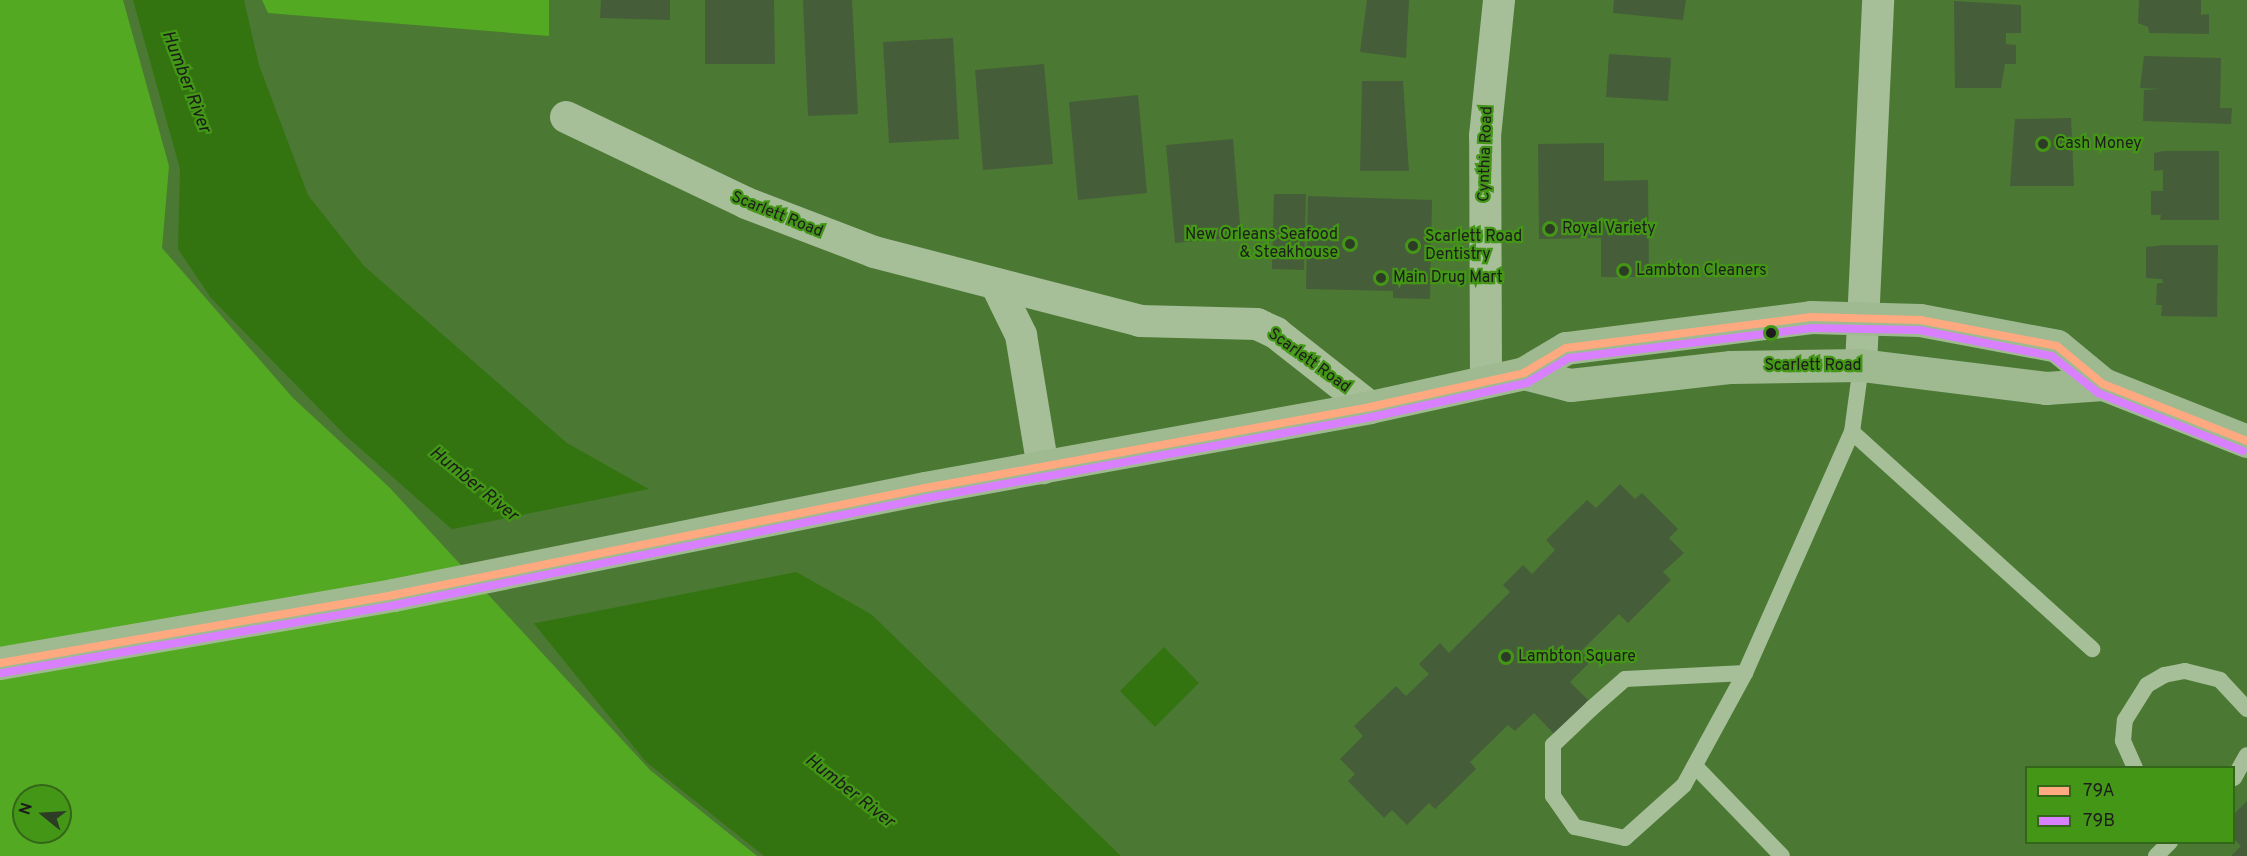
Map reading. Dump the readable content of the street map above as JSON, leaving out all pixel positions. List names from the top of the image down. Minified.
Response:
{"streets":{"main road":["Scarlett Road"],"street":["Cynthia Road"]},"crossings":[["Cynthia Road","Scarlett Road"]],"water":["Humber River"],"places":["Cash Money","Royal Variety","New Orleans Seafood & Steakhouse","Scarlett Road Dentistry","Lambton Cleaners","Main Drug Mart","Lambton Square"],"lines":["transit line 79A","transit line 79B"],"legend":["79A","79B"],"north":"left"}
